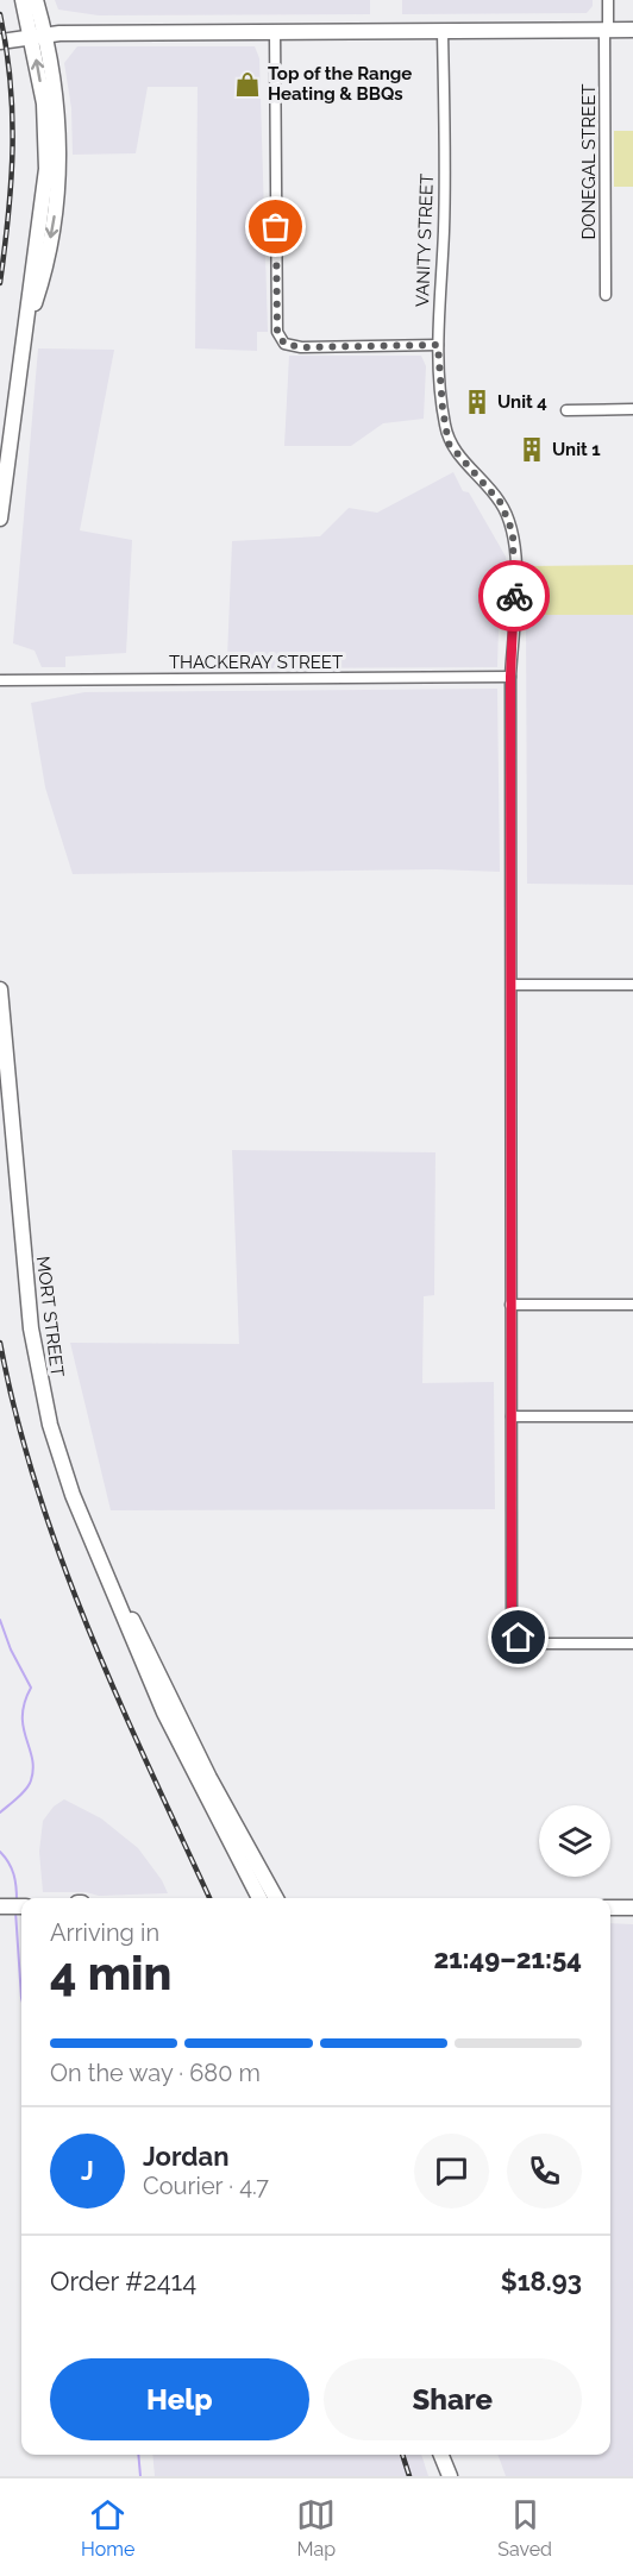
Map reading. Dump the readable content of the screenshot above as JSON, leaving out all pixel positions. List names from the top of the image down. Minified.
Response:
{"streets":{"main road":["MORT STREET"],"street":["DONEGAL STREET","VANITY STREET","THACKERAY STREET"]},"crossings":[["VANITY STREET","THACKERAY STREET"]],"places":{"shop":["Top of the Range Heating & BBQs"],"building":["Unit 4","Unit 1"]},"page":{"heading":["4 min","Arriving in","21:49–21:54"],"panel":["Jordan","Courier · 4.7","Order #2414","$18.93"],"bar":"On the way · 680 m","round":"J","buttons":["Help","Share"],"tabs":["Home","Map","Saved"]}}
